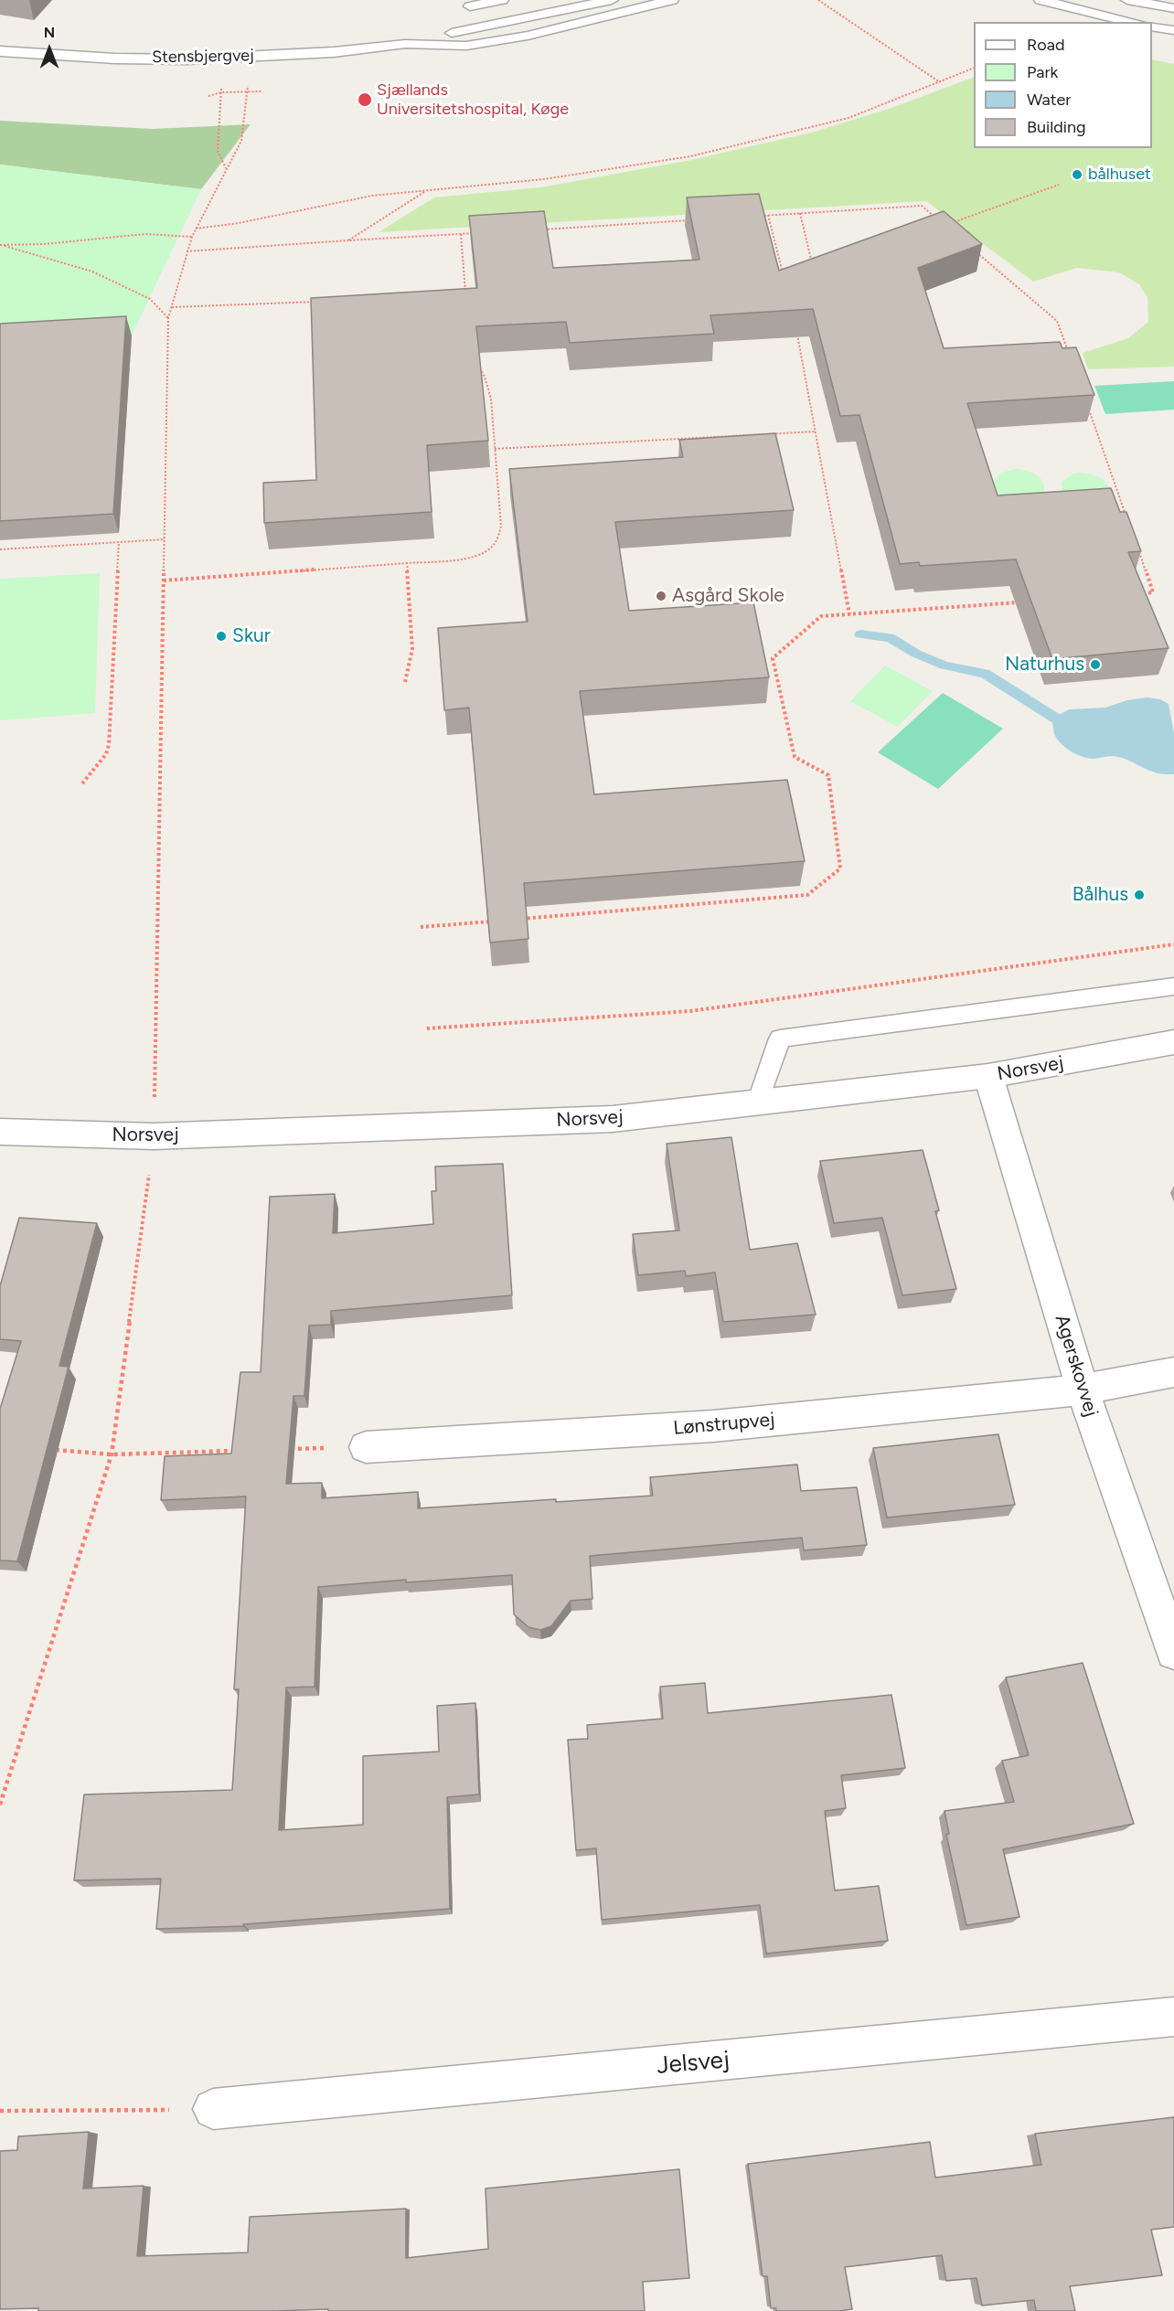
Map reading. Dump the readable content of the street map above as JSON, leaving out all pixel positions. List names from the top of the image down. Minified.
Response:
{"streets":{"street":["Norsvej","Agerskovvej","Lønstrupvej","Jelsvej"],"lane":["Stensbjergvej"]},"crossings":[["Norsvej","Agerskovvej"],["Agerskovvej","Lønstrupvej"]],"places":["Sjællands Universitetshospital, Køge","bålhuset","Asgård Skole","Skur","Naturhus","Bålhus"],"legend":["Road","Park","Water","Building"],"north":"top"}
